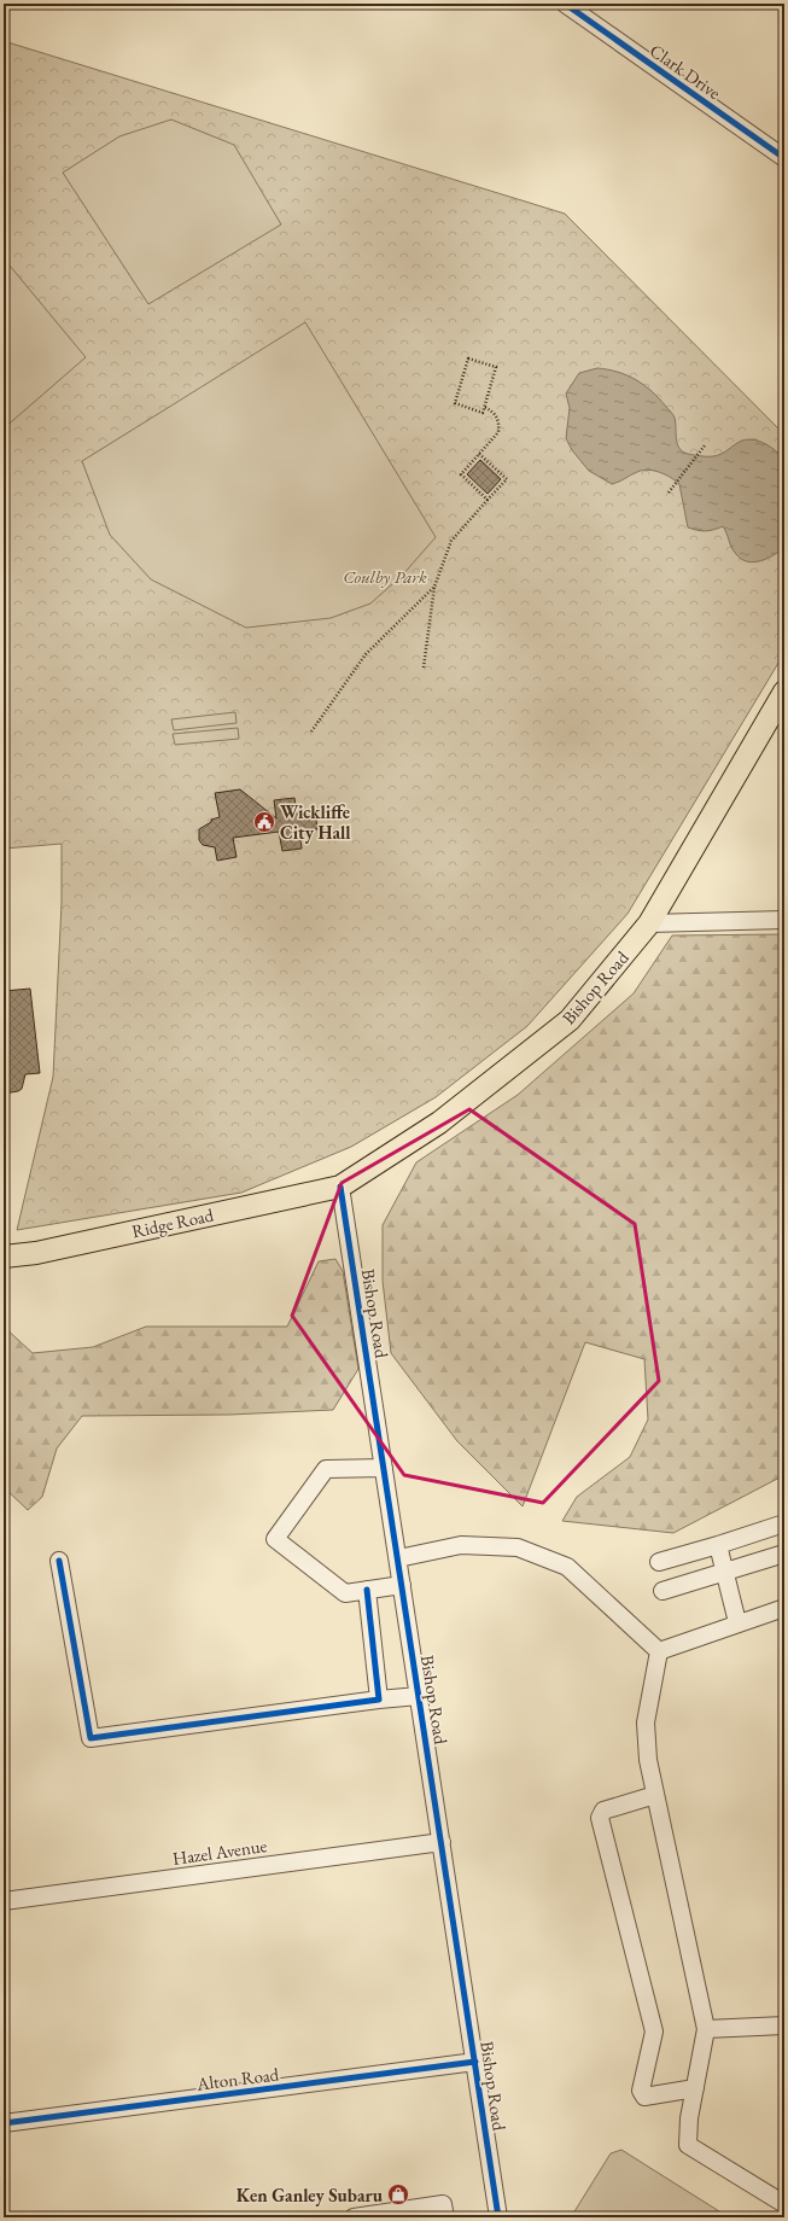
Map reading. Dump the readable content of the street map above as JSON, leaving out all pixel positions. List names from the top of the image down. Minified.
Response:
{"streets":{"main road":["Bishop Road","Ridge Road"],"street":["Clark Drive","Hazel Avenue","Alton Road"]},"crossings":[["Bishop Road","Ridge Road"],["Bishop Road","Hazel Avenue"],["Bishop Road","Alton Road"]],"parks":["Coulby Park"],"places":{"public building":["Wickliffe City Hall"],"shop":["Ken Ganley Subaru"]}}
